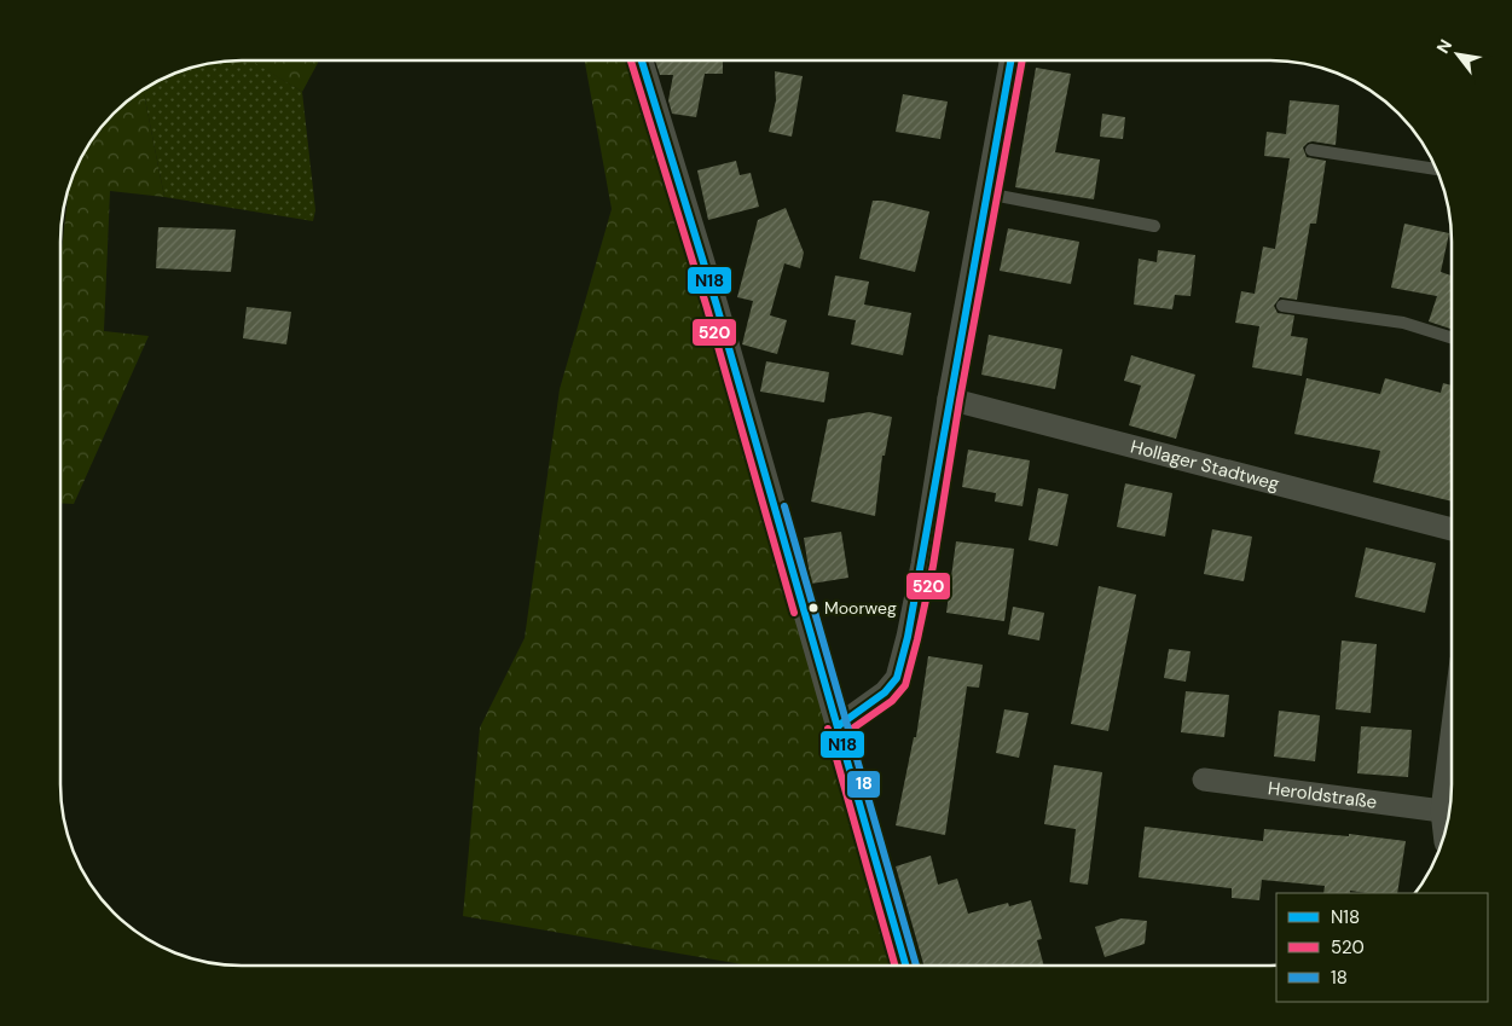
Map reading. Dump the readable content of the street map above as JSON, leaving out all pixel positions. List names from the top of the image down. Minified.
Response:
{"streets":{"street":["Hollager Stadtweg","Heroldstraße"]},"places":["Moorweg"],"lines":["transit line N18","transit line 520","transit line 18"],"legend":["N18","520","18"],"north":"top left"}
